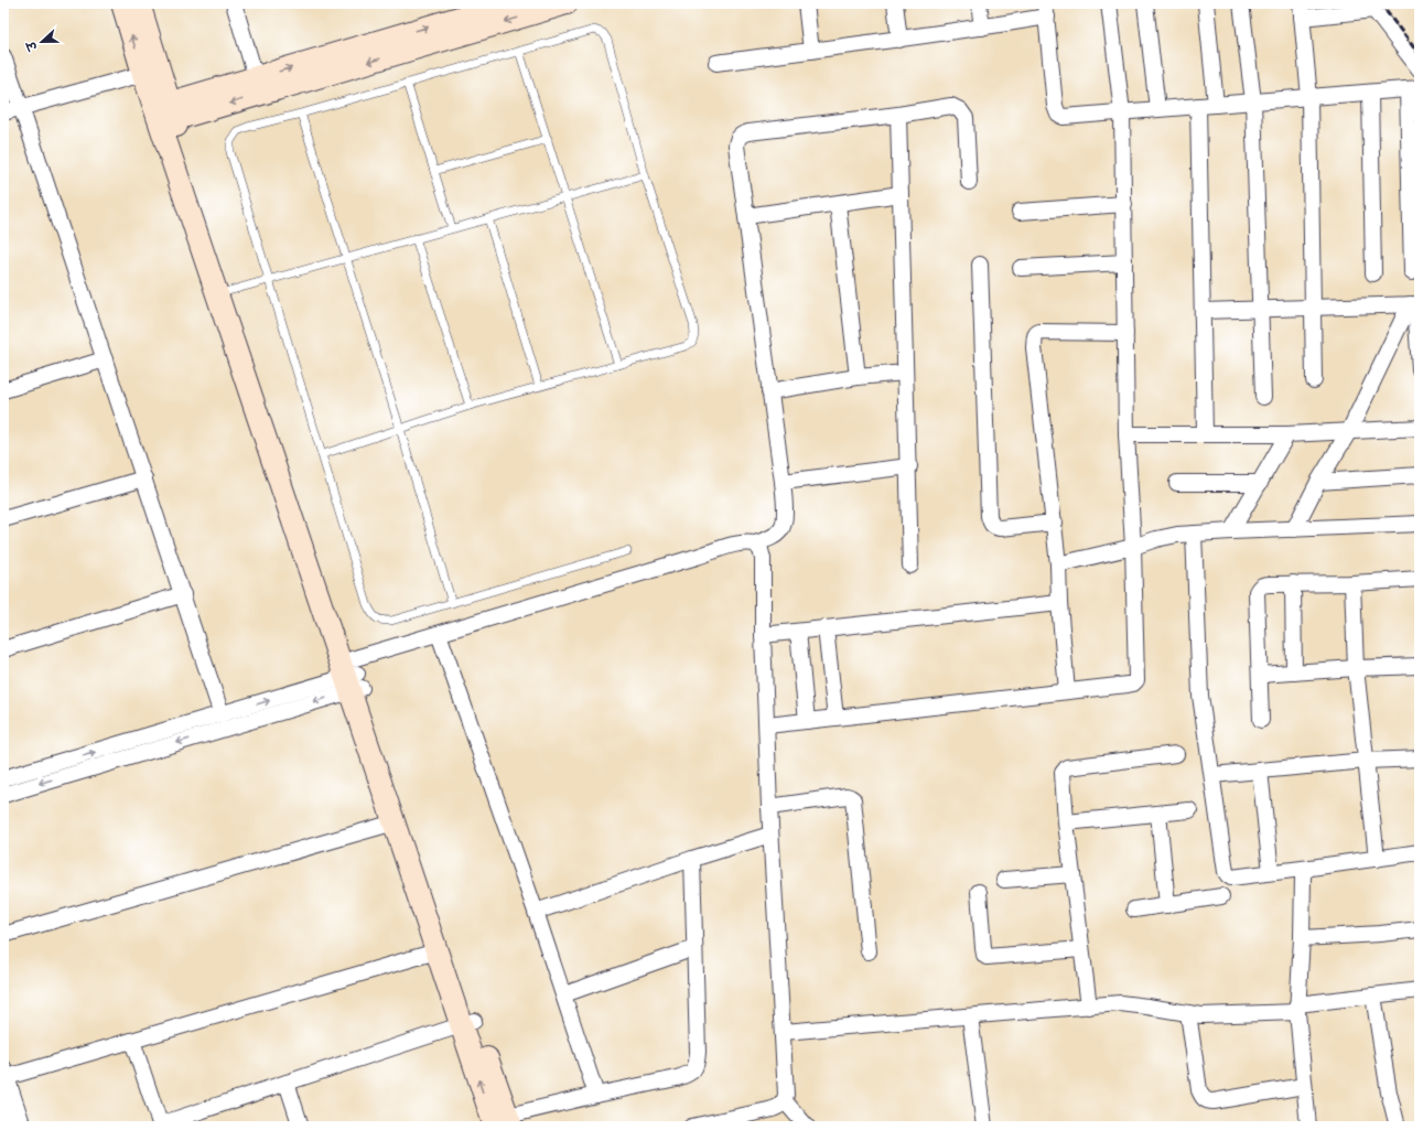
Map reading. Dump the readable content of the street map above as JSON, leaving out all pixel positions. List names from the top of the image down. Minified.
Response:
{"north":"left"}
